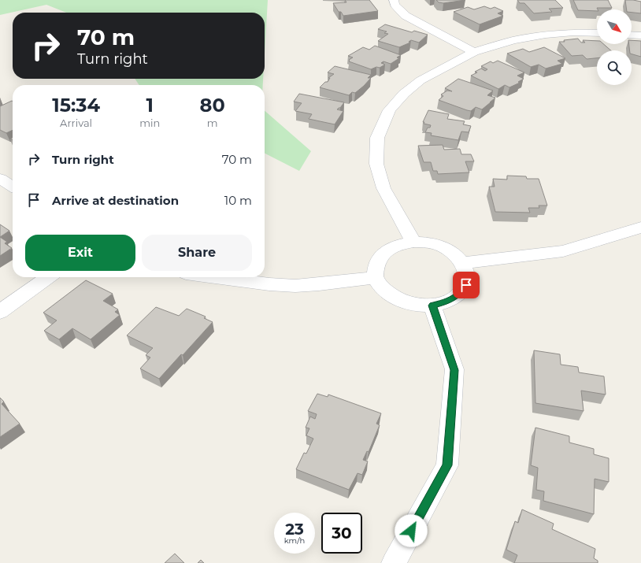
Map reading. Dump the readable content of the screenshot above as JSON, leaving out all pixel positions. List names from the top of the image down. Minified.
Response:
{"north":"bottom right","page":{"turn":["70 m","Turn right"],"eta":["15:34","Arrival","1","min","80","m"],"list":[{"name":"Turn right","value":"70 m"},{"name":"Arrive at destination","value":"10 m"}],"buttons":["Exit","Share"],"speed":"23 km/h","limit":"30"}}
